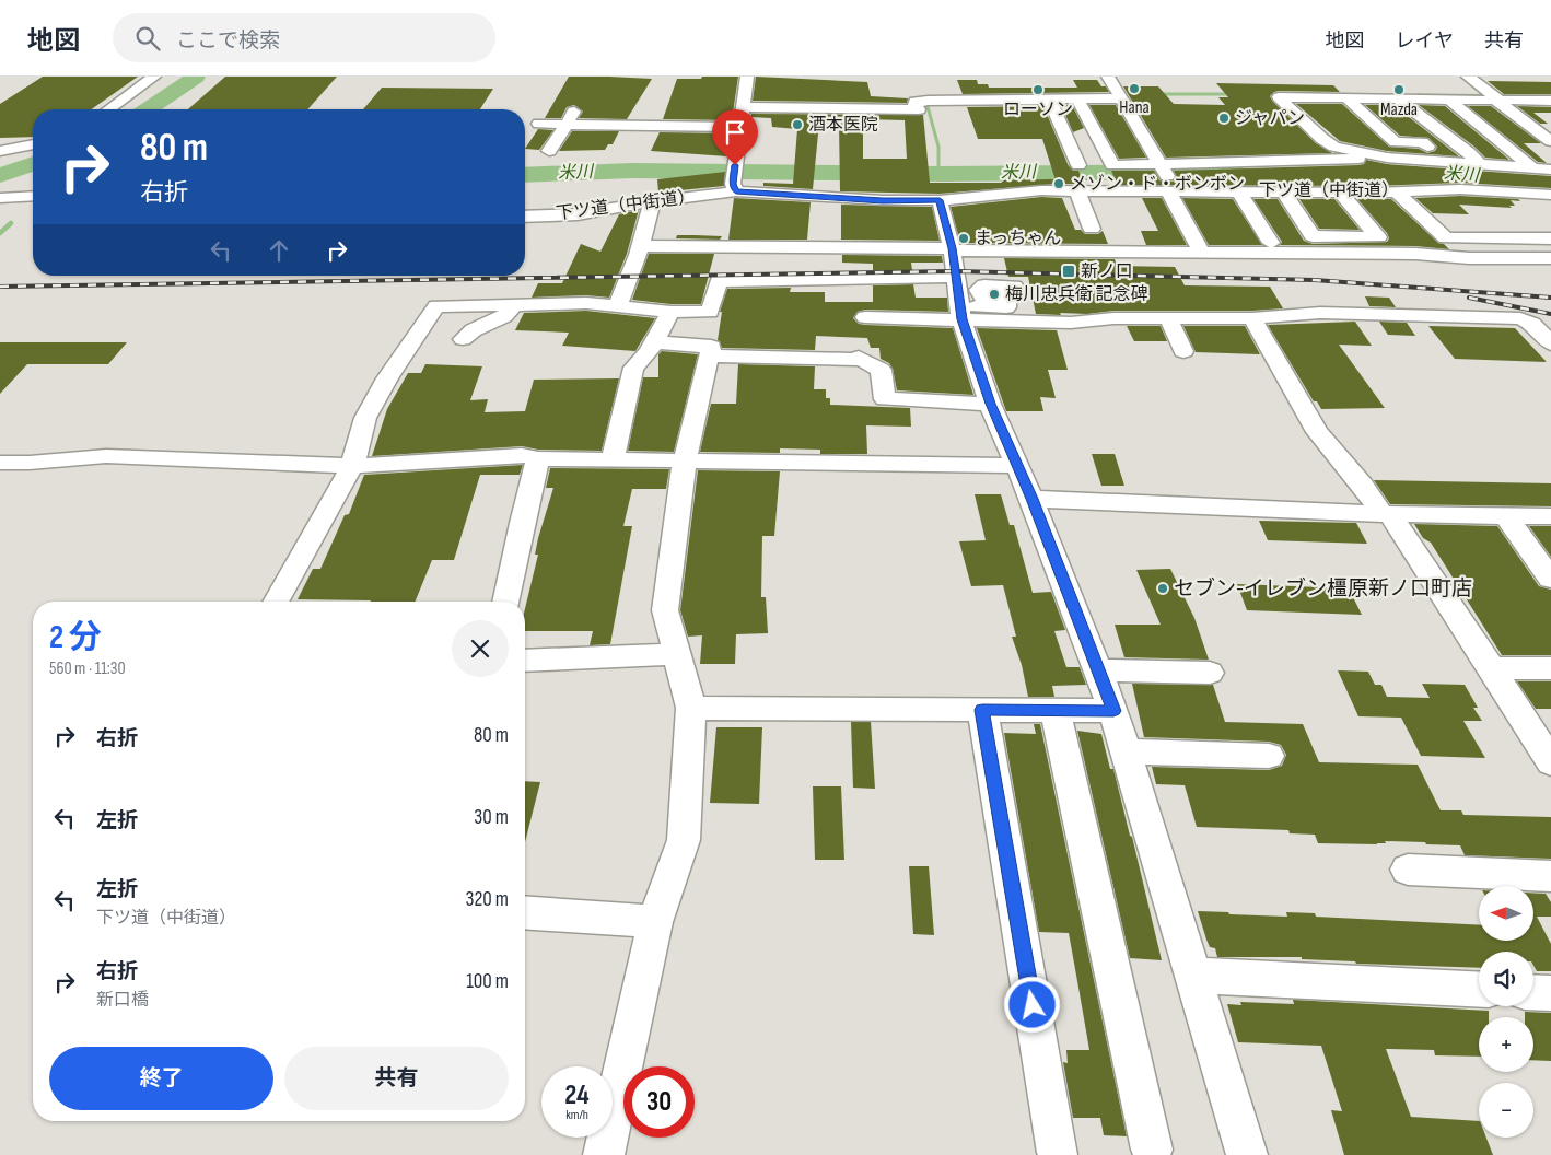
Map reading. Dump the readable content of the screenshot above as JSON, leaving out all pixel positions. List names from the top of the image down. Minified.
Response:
{"streets":{"street":["下ツ道（中街道）"]},"water":["米川"],"places":{"other":["Hana","ローソン","Mazda","ジャパン","酒本医院","メゾン・ド・ボンボン","まっちゃん","梅川忠兵衛 記念碑","セブン-イレブン橿原新ノ口町店"],"transit":["新ノ口"]},"north":"left","page":{"header":"地図","search":"ここで検索","nav":["地図","レイヤ","共有"],"turn":["80 m","右折"],"heading":["2 分","560 m · 11:30"],"list":[{"name":"右折","value":"80 m"},{"name":"左折","value":"30 m"},{"name":"左折","note":"下ツ道（中街道）","value":"320 m"},{"name":"右折","note":"新口橋","value":"100 m"}],"map_buttons":["+","−"],"buttons":["終了","共有"],"speed":"24 km/h","limit":"30"}}
